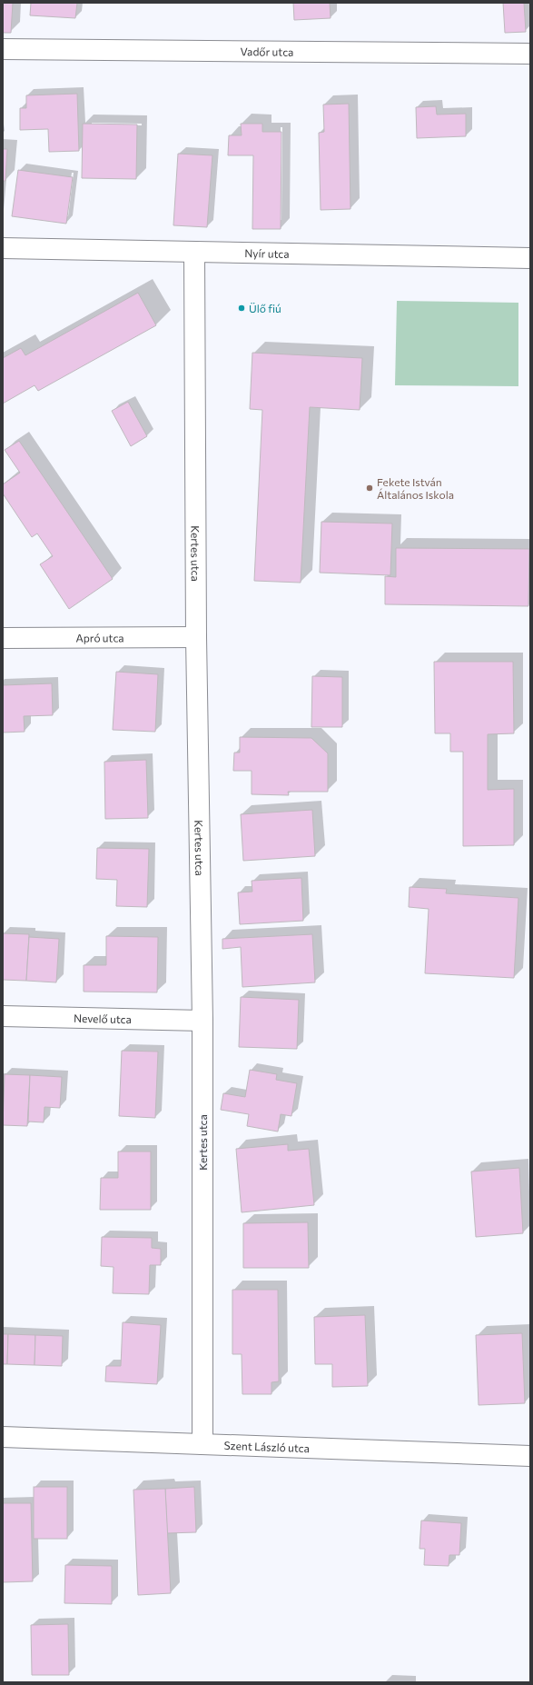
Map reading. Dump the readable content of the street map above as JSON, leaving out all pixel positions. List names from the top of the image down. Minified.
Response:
{"streets":{"street":["Vadőr utca","Nyír utca","Kertes utca","Apró utca","Nevelő utca","Szent László utca"]},"crossings":[["Nyír utca","Kertes utca"],["Kertes utca","Apró utca"],["Kertes utca","Nevelő utca"],["Kertes utca","Szent László utca"]],"places":["Ülő fiú","Fekete István Általános Iskola"]}
